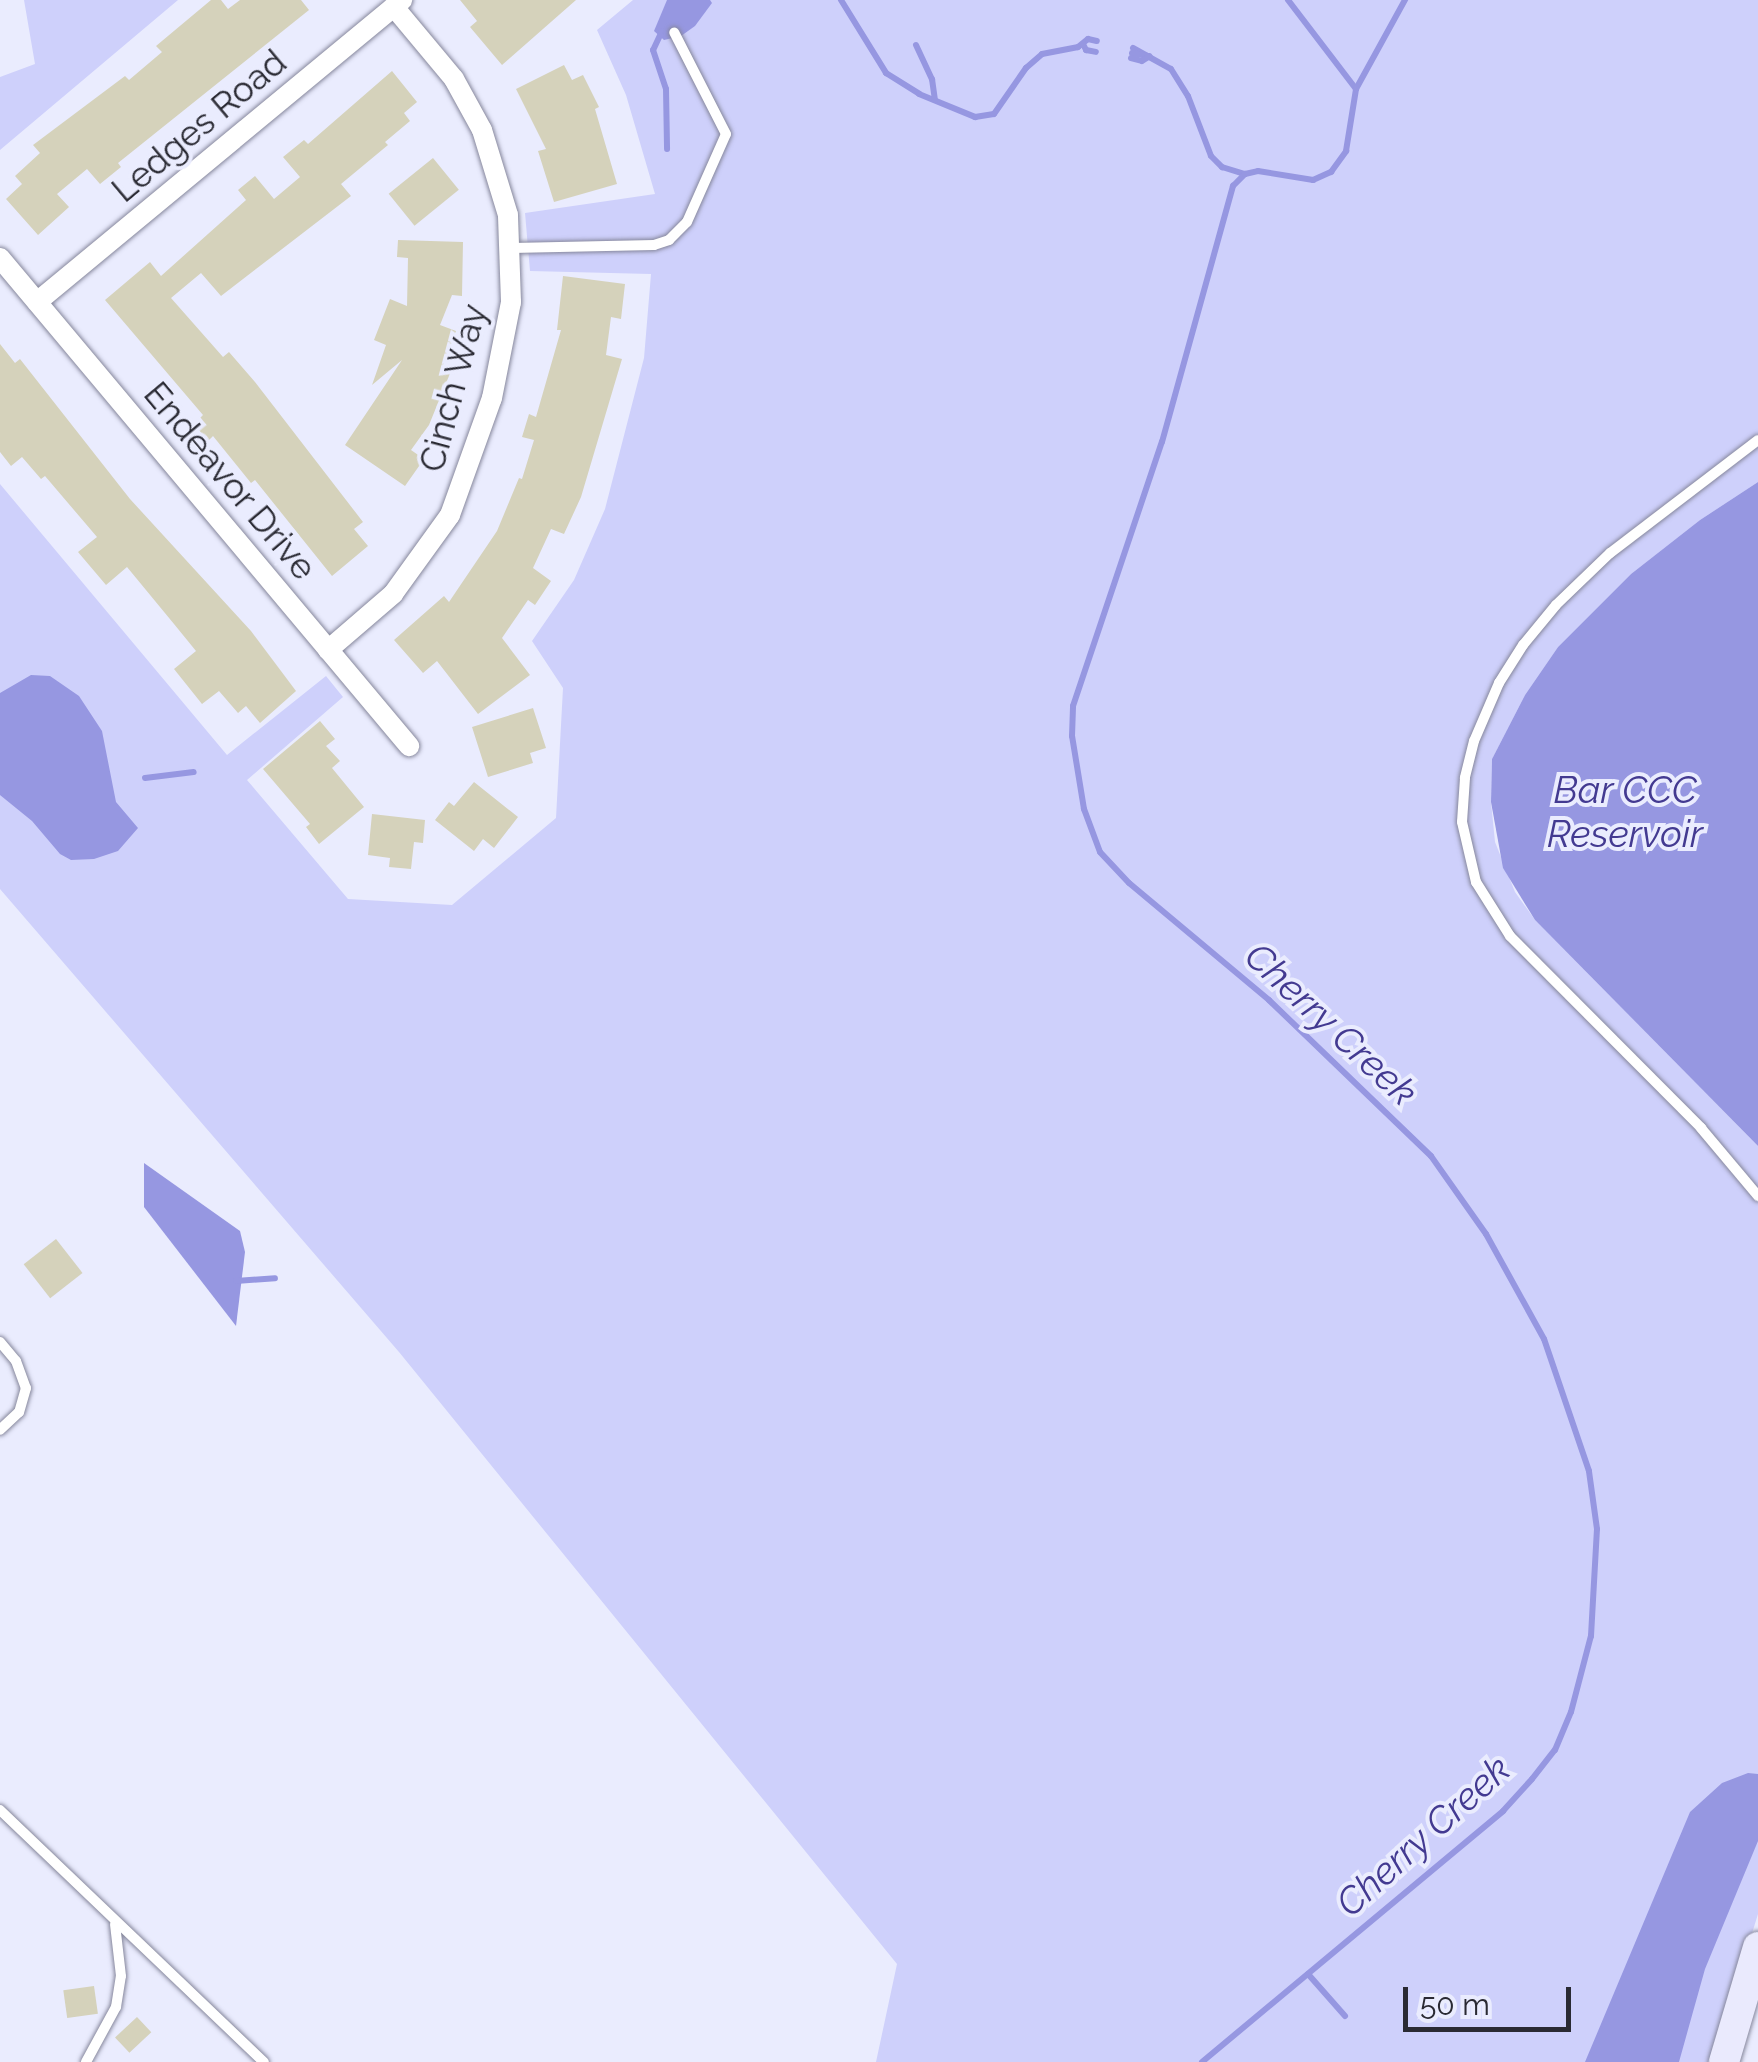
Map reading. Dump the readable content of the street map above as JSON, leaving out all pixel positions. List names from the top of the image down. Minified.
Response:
{"streets":{"street":["Ledges Road","Cinch Way","Endeavor Drive"]},"crossings":[["Ledges Road","Cinch Way"],["Ledges Road","Endeavor Drive"],["Cinch Way","Endeavor Drive"]],"water":["Bar CCC Reservoir","Cherry Creek"],"scale_bar":"50 m"}
